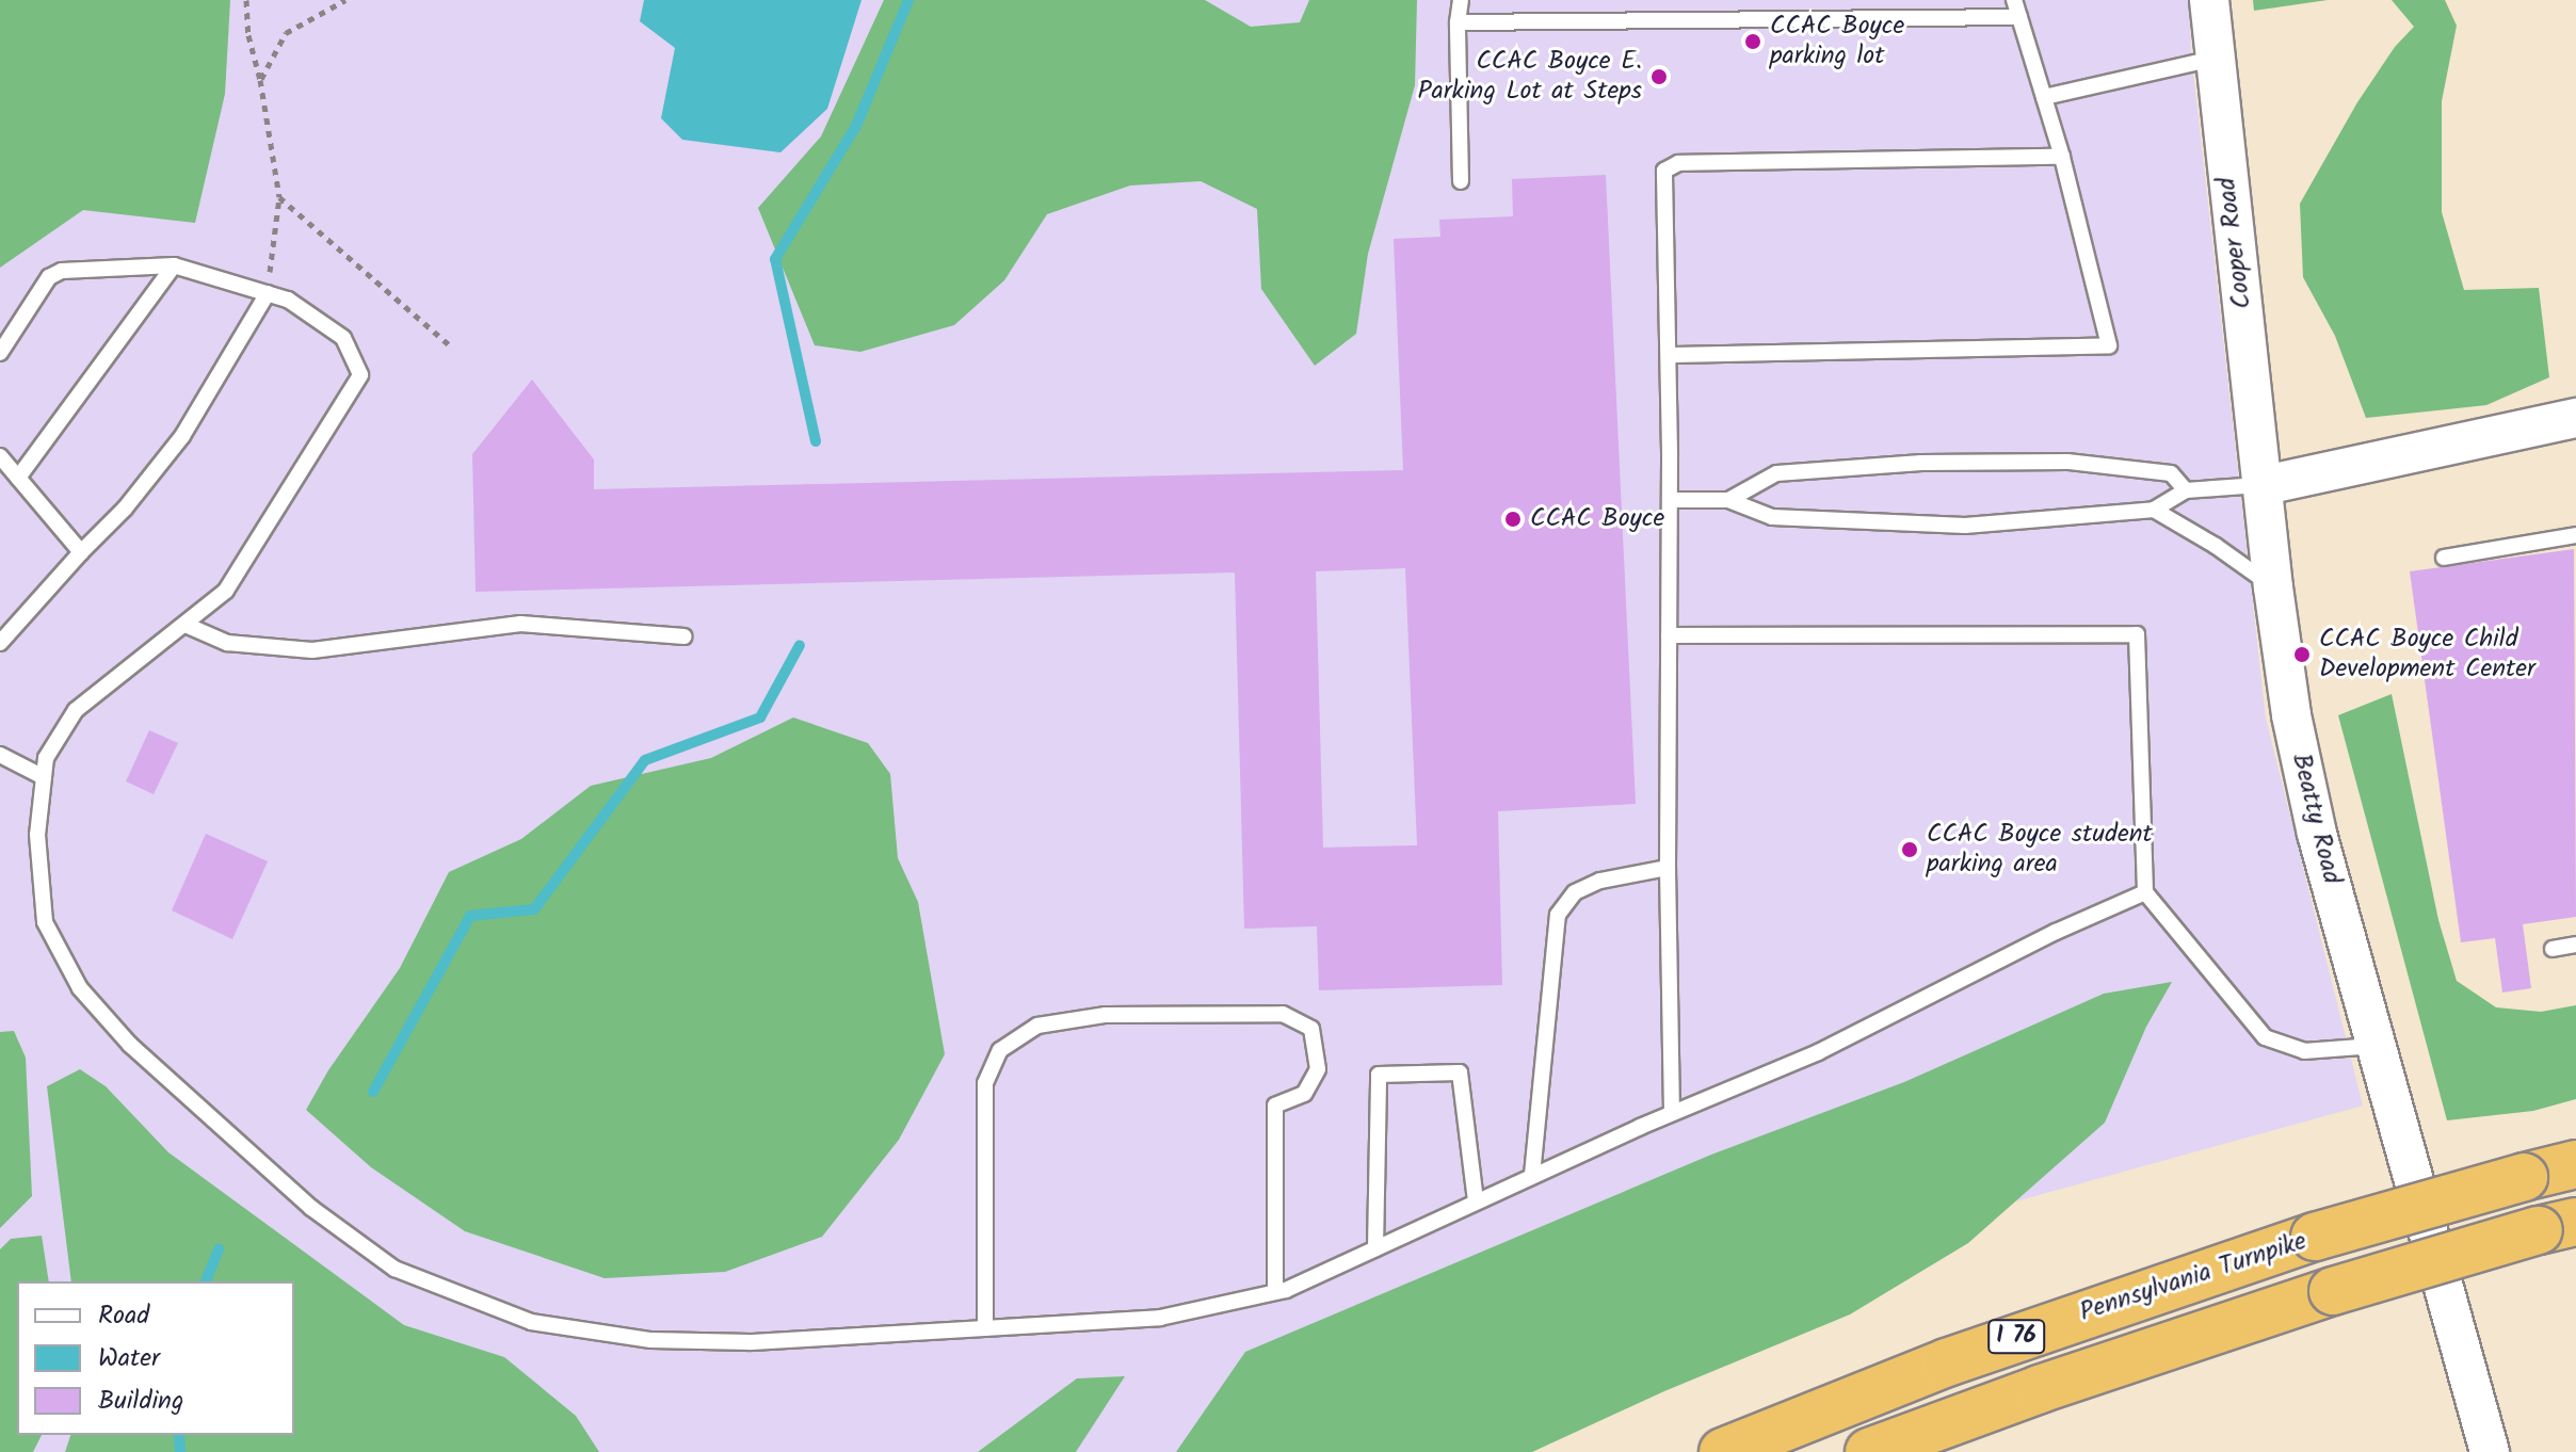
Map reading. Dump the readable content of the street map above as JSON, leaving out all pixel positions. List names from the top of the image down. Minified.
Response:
{"streets":{"highway":["Pennsylvania Turnpike","I 76"],"street":["Cooper Road","Beatty Road"]},"crossings":[["Cooper Road","Beatty Road"]],"places":["CCAC Boyce parking lot","CCAC Boyce E. Parking Lot at Steps","CCAC Boyce","CCAC Boyce Child Development Center","CCAC Boyce student parking area"],"legend":["Road","Water","Building"]}
